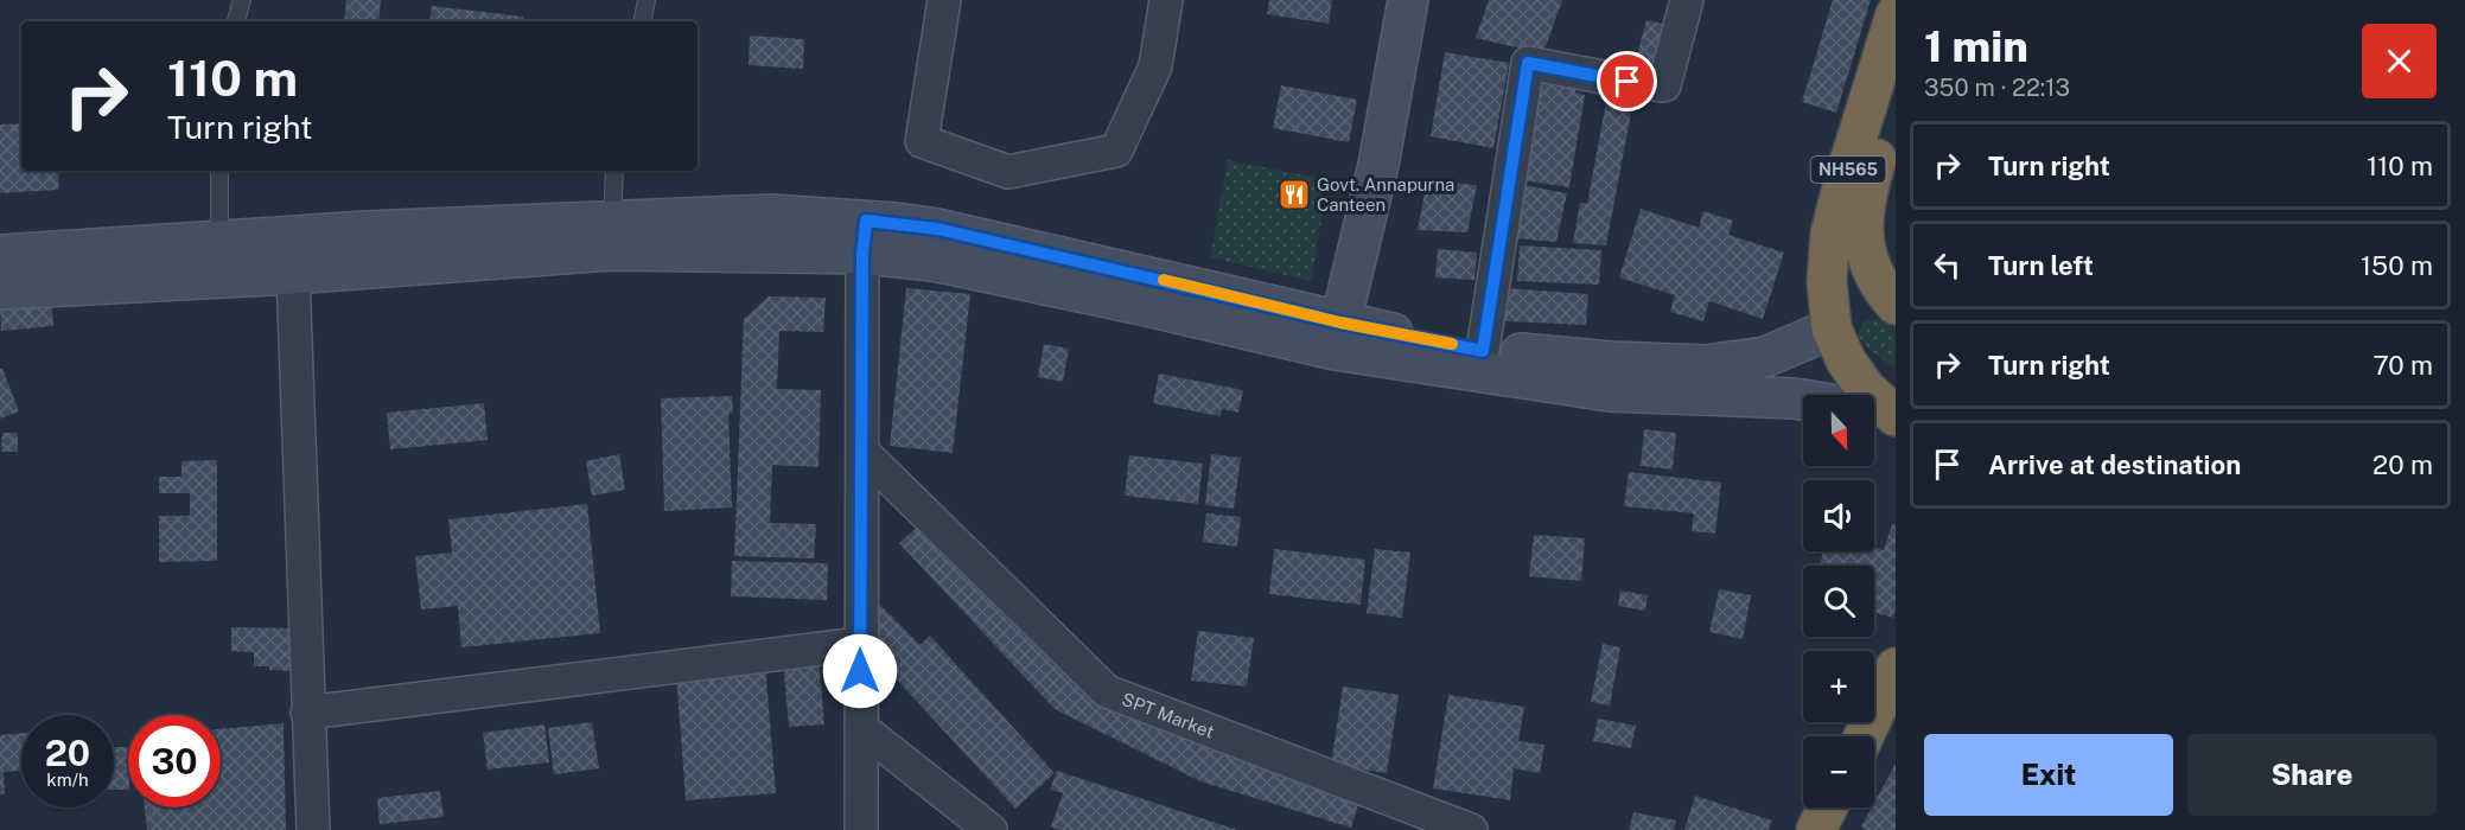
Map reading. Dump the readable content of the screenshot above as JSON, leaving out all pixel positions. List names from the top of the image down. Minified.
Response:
{"streets":{"highway":["NH565"],"street":["SPT Market"]},"places":{"restaurant":["Govt. Annapurna Canteen"]},"north":"bottom","page":{"heading":["1 min","350 m · 22:13"],"turn":["110 m","Turn right"],"list":[{"name":"Turn right","value":"110 m"},{"name":"Turn left","value":"150 m"},{"name":"Turn right","value":"70 m"},{"name":"Arrive at destination","value":"20 m"}],"map_buttons":["+","−"],"speed":"20 km/h","limit":"30","buttons":["Exit","Share"]}}
